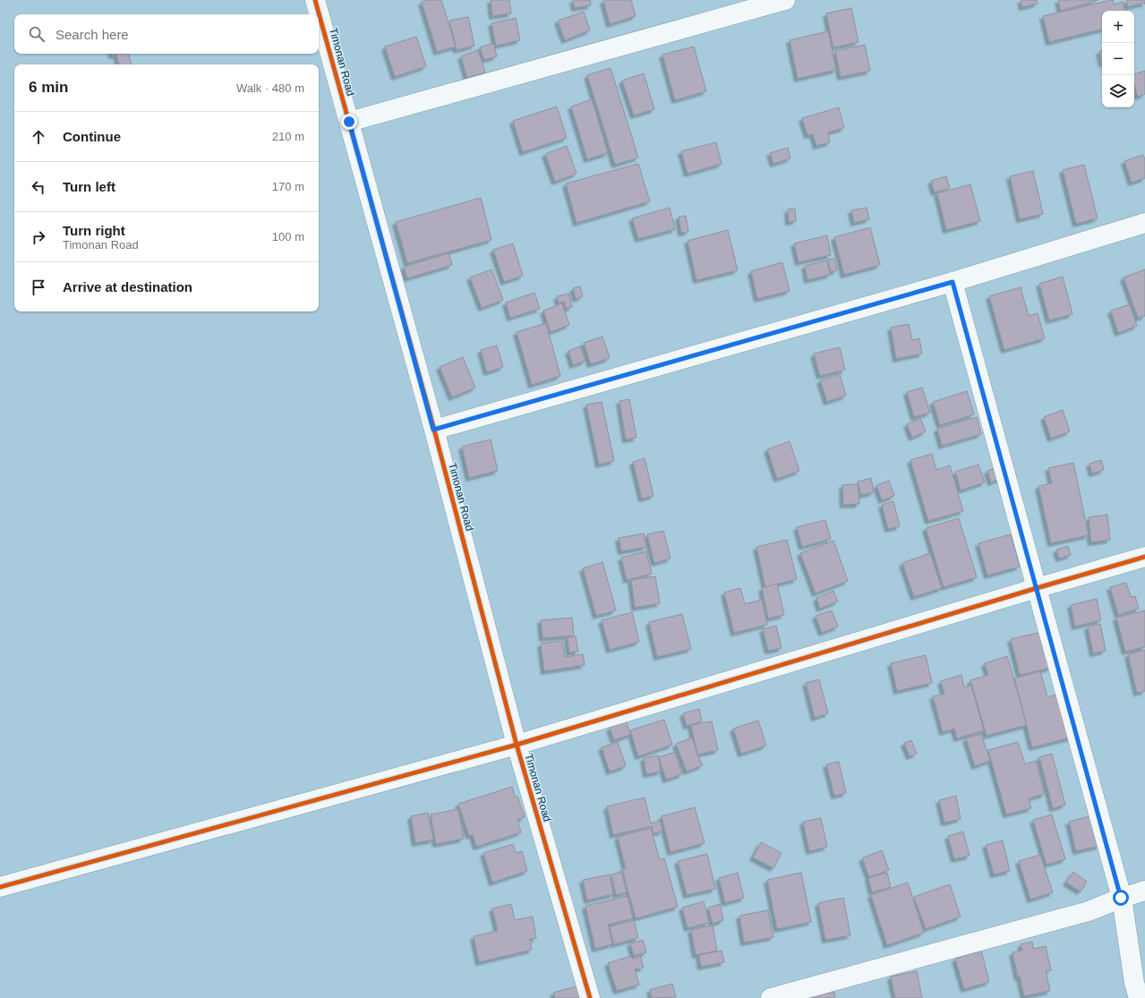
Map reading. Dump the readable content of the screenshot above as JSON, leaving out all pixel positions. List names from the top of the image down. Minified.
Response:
{"streets":{"street":["Timonan Road"]},"page":{"map_buttons":["+","−"],"search":"Search here","heading":["6 min","Walk · 480 m"],"list":[["Continue","210 m"],["Turn left","170 m"],["Turn right","Timonan Road","100 m"],"Arrive at destination"]}}
